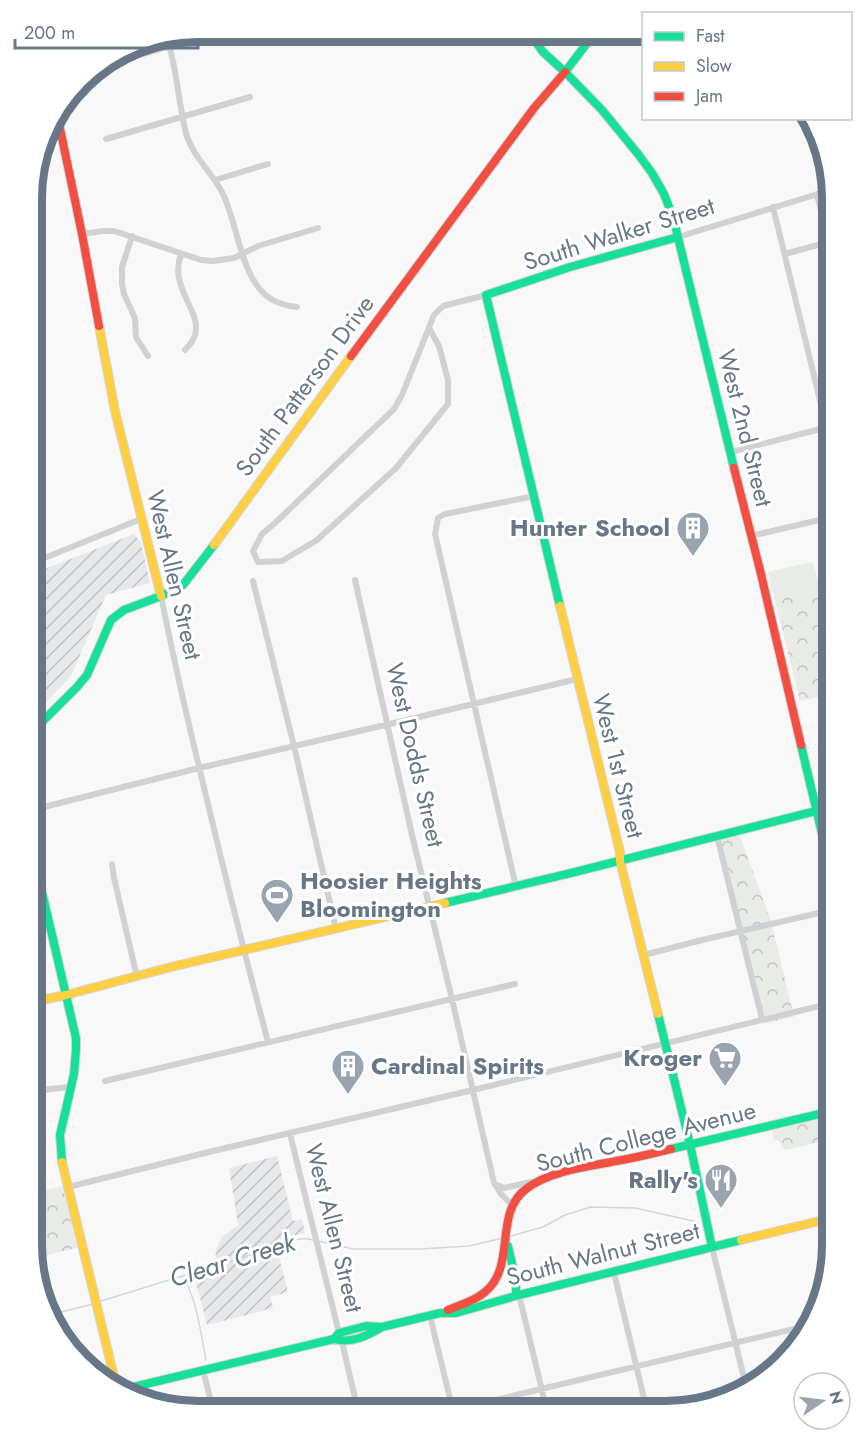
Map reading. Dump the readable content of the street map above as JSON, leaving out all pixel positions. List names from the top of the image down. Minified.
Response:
{"streets":{"street":["South Walker Street","South Patterson Drive","West 2nd Street","West Allen Street","West Dodds Street","West 1st Street","South College Avenue","South Walnut Street"]},"crossings":[["South Walker Street","West 2nd Street"],["South Walker Street","West 1st Street"],["South Patterson Drive","West 2nd Street"],["South Patterson Drive","West Allen Street"],["West Allen Street","South Walnut Street"],["West Dodds Street","South College Avenue"],["West 1st Street","South College Avenue"],["West 1st Street","South Walnut Street"]],"water":["Clear Creek"],"places":{"building":["Hunter School","Cardinal Spirits"],"sports":["Hoosier Heights Bloomington"],"supermarket":["Kroger"],"restaurant":["Rally's"]},"legend":["Fast","Slow","Jam"],"scale_bar":"200 m","north":"right"}
